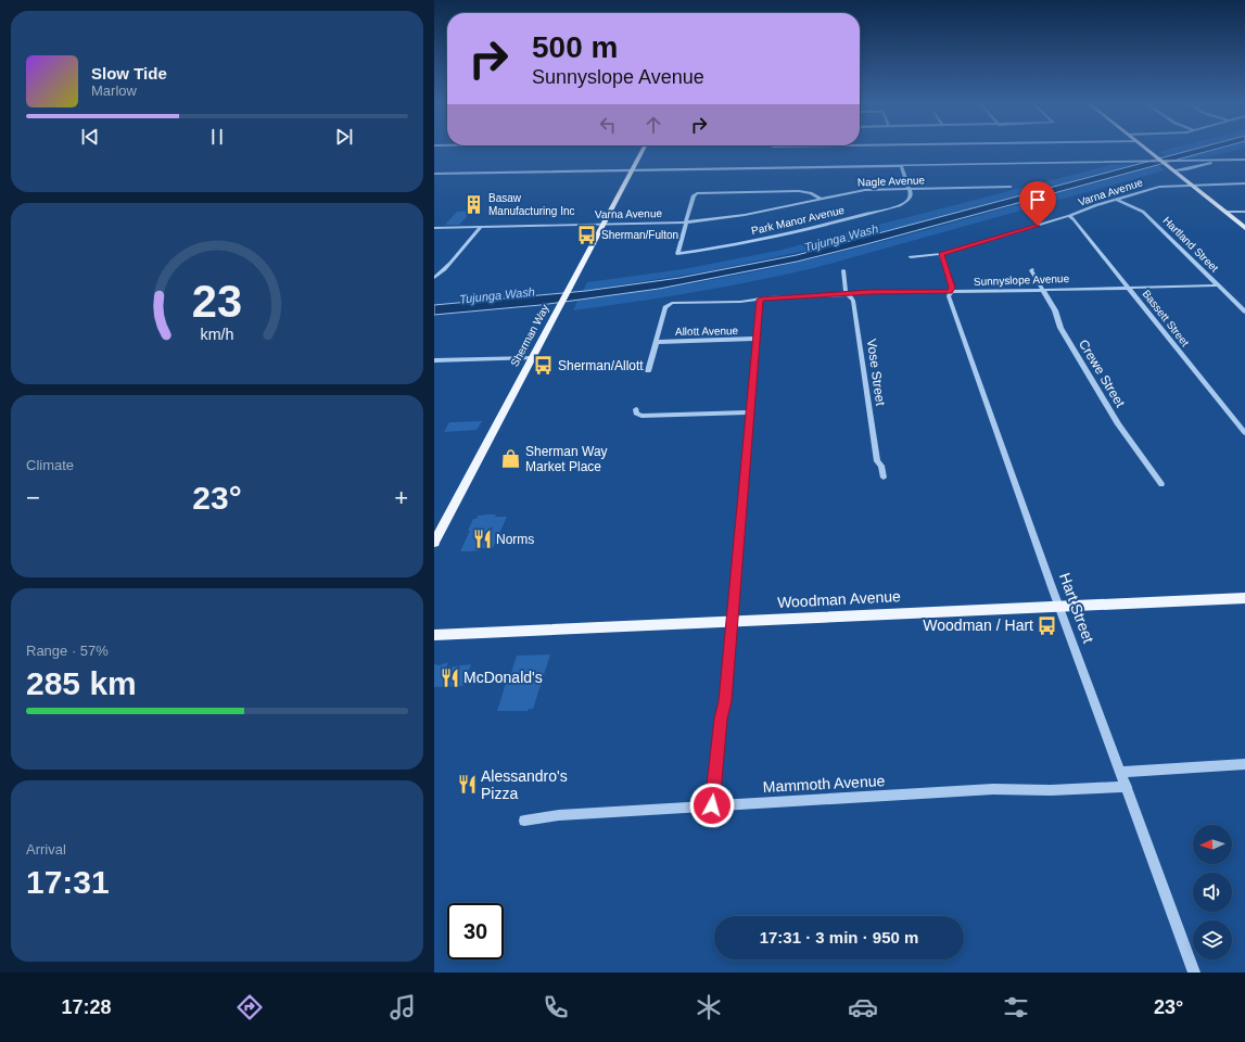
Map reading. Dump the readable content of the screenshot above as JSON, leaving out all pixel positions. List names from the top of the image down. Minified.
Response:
{"streets":{"main road":["Sherman Way","Woodman Avenue"],"street":["Nagle Avenue","Varna Avenue","Park Manor Avenue","Hartland Street","Sunnyslope Avenue","Bassett Street","Allott Avenue","Vose Street","Crewe Street","Hart Street","Mammoth Avenue"]},"crossings":[["Nagle Avenue","Varna Avenue"],["Nagle Avenue","Park Manor Avenue"],["Varna Avenue","Park Manor Avenue"],["Varna Avenue","Hartland Street"],["Varna Avenue","Bassett Street"],["Varna Avenue","Sherman Way"],["Varna Avenue","Hart Street"],["Hartland Street","Sunnyslope Avenue"],["Sunnyslope Avenue","Bassett Street"],["Sunnyslope Avenue","Allott Avenue"],["Sunnyslope Avenue","Vose Street"],["Sunnyslope Avenue","Crewe Street"],["Sunnyslope Avenue","Hart Street"],["Woodman Avenue","Hart Street"],["Hart Street","Mammoth Avenue"]],"water":["Tujunga Wash"],"places":{"building":["Basaw Manufacturing Inc"],"bus stop":["Sherman/Fulton","Sherman/Allott","Woodman / Hart"],"shop":["Sherman Way Market Place"],"restaurant":["Norms","McDonald's","Alessandro's Pizza"]},"north":"left","page":{"turn":["500 m","Sunnyslope Avenue"],"song":["Slow Tide","Marlow"],"tile":["Climate",["Range · 57%","285 km"],["Arrival","17:31"]],"heat":["−","23°","+"],"limit":"30","trip":"17:31 · 3 min · 950 m","tabs":["17:28","23°"],"gauge":["23","km/h"]}}
